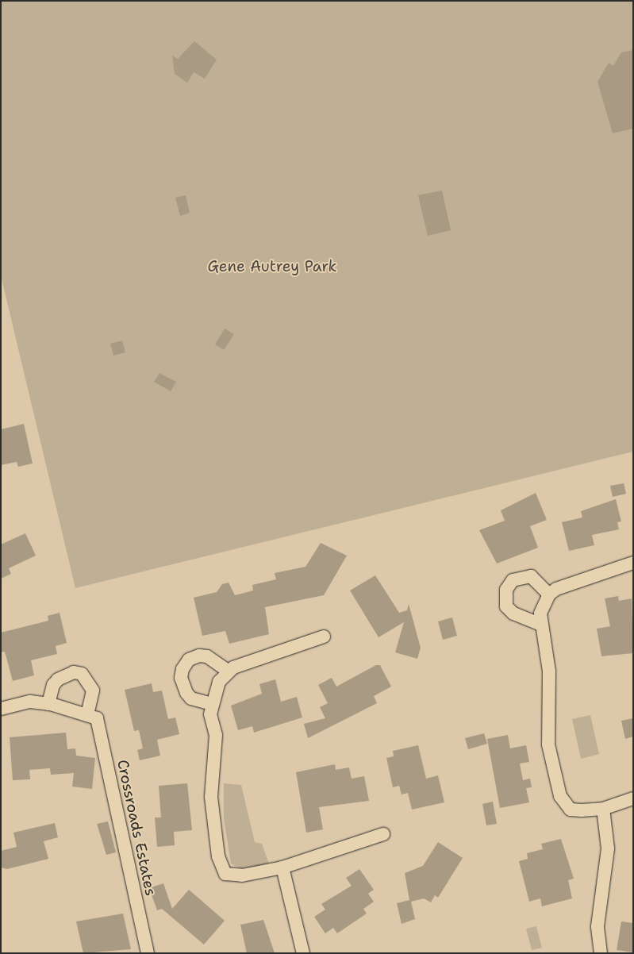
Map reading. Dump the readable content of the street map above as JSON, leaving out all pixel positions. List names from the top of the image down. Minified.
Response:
{"streets":{"street":["Crossroads Estates"]},"parks":["Gene Autrey Park"]}
